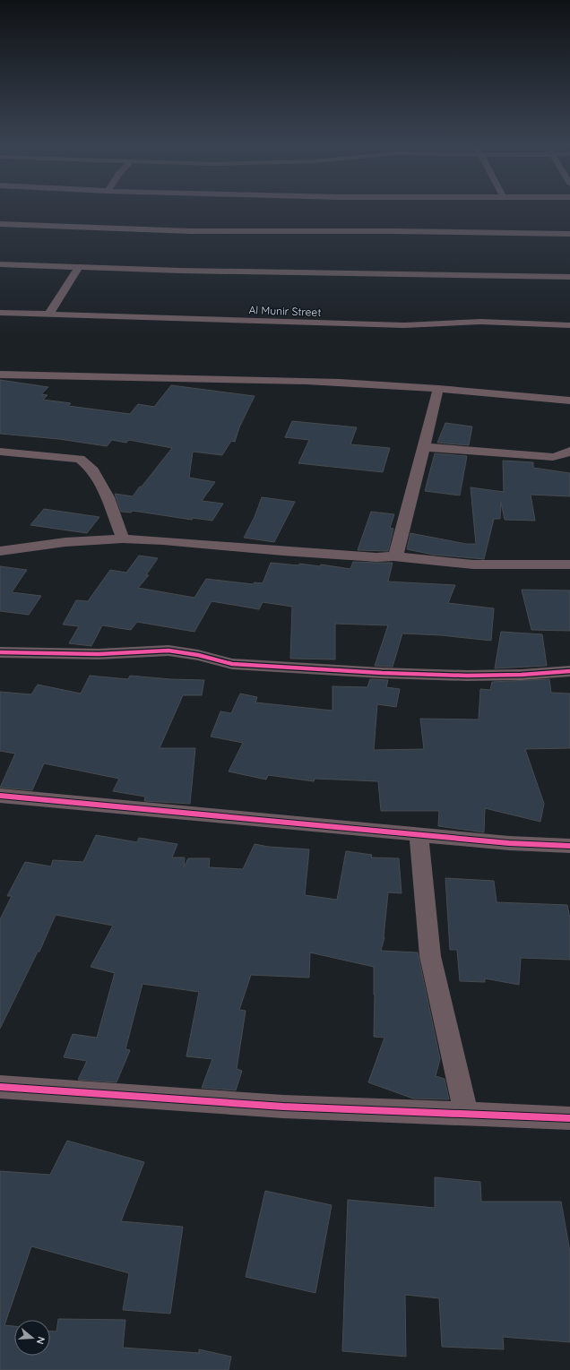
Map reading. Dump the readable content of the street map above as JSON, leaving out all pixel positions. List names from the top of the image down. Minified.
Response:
{"streets":{"street":["Al Munir Street"]},"north":"right"}
